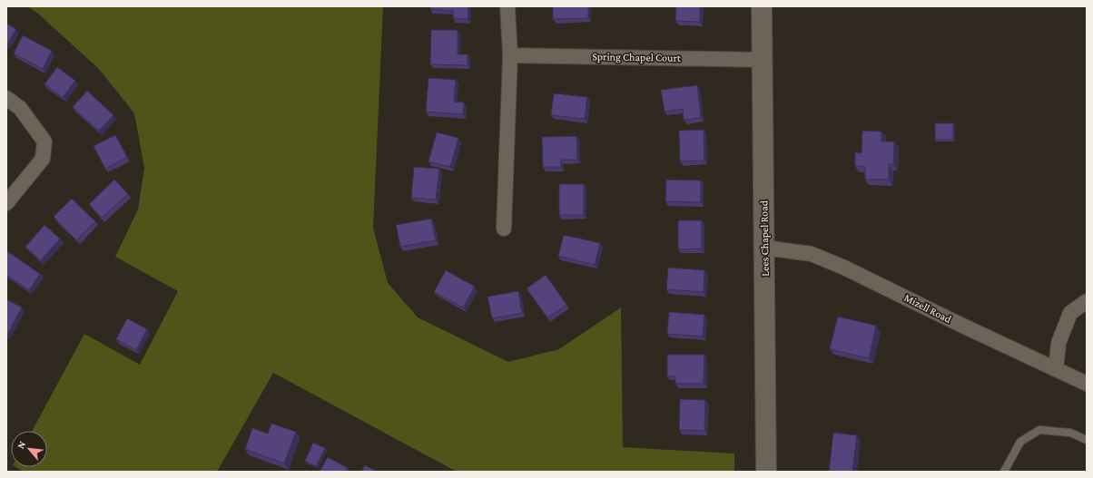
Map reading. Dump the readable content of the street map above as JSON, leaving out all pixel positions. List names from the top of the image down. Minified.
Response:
{"streets":{"main road":["Lees Chapel Road"],"street":["Spring Chapel Court","Mizell Road"]},"crossings":[["Spring Chapel Court","Lees Chapel Road"],["Lees Chapel Road","Mizell Road"]],"north":"top left"}
